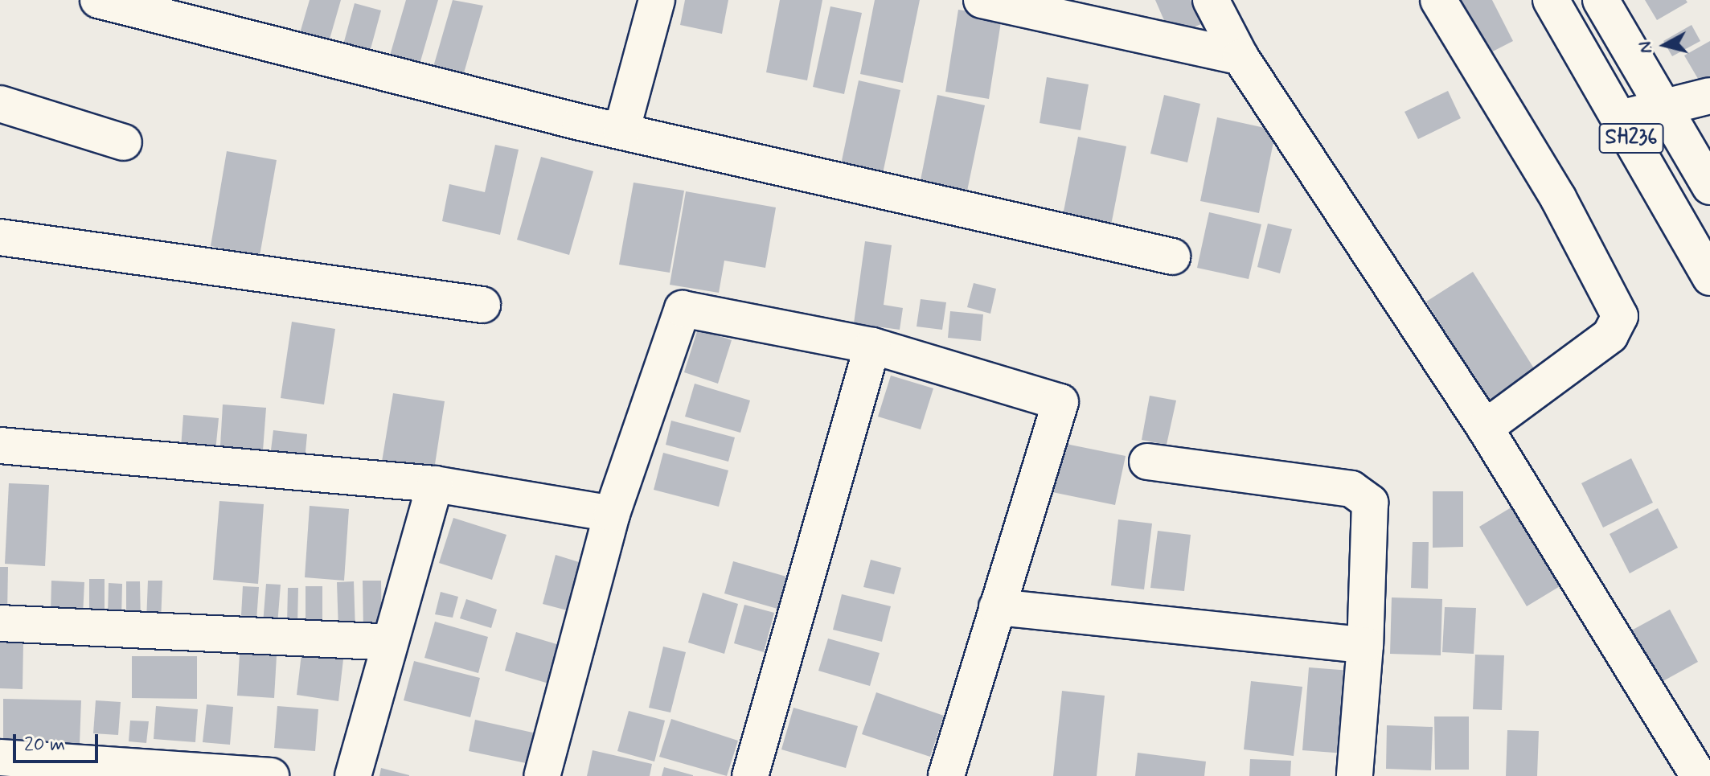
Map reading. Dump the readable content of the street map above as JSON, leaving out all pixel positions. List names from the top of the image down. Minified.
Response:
{"streets":{"street":["SH236"]},"scale_bar":"20 m","north":"left"}
